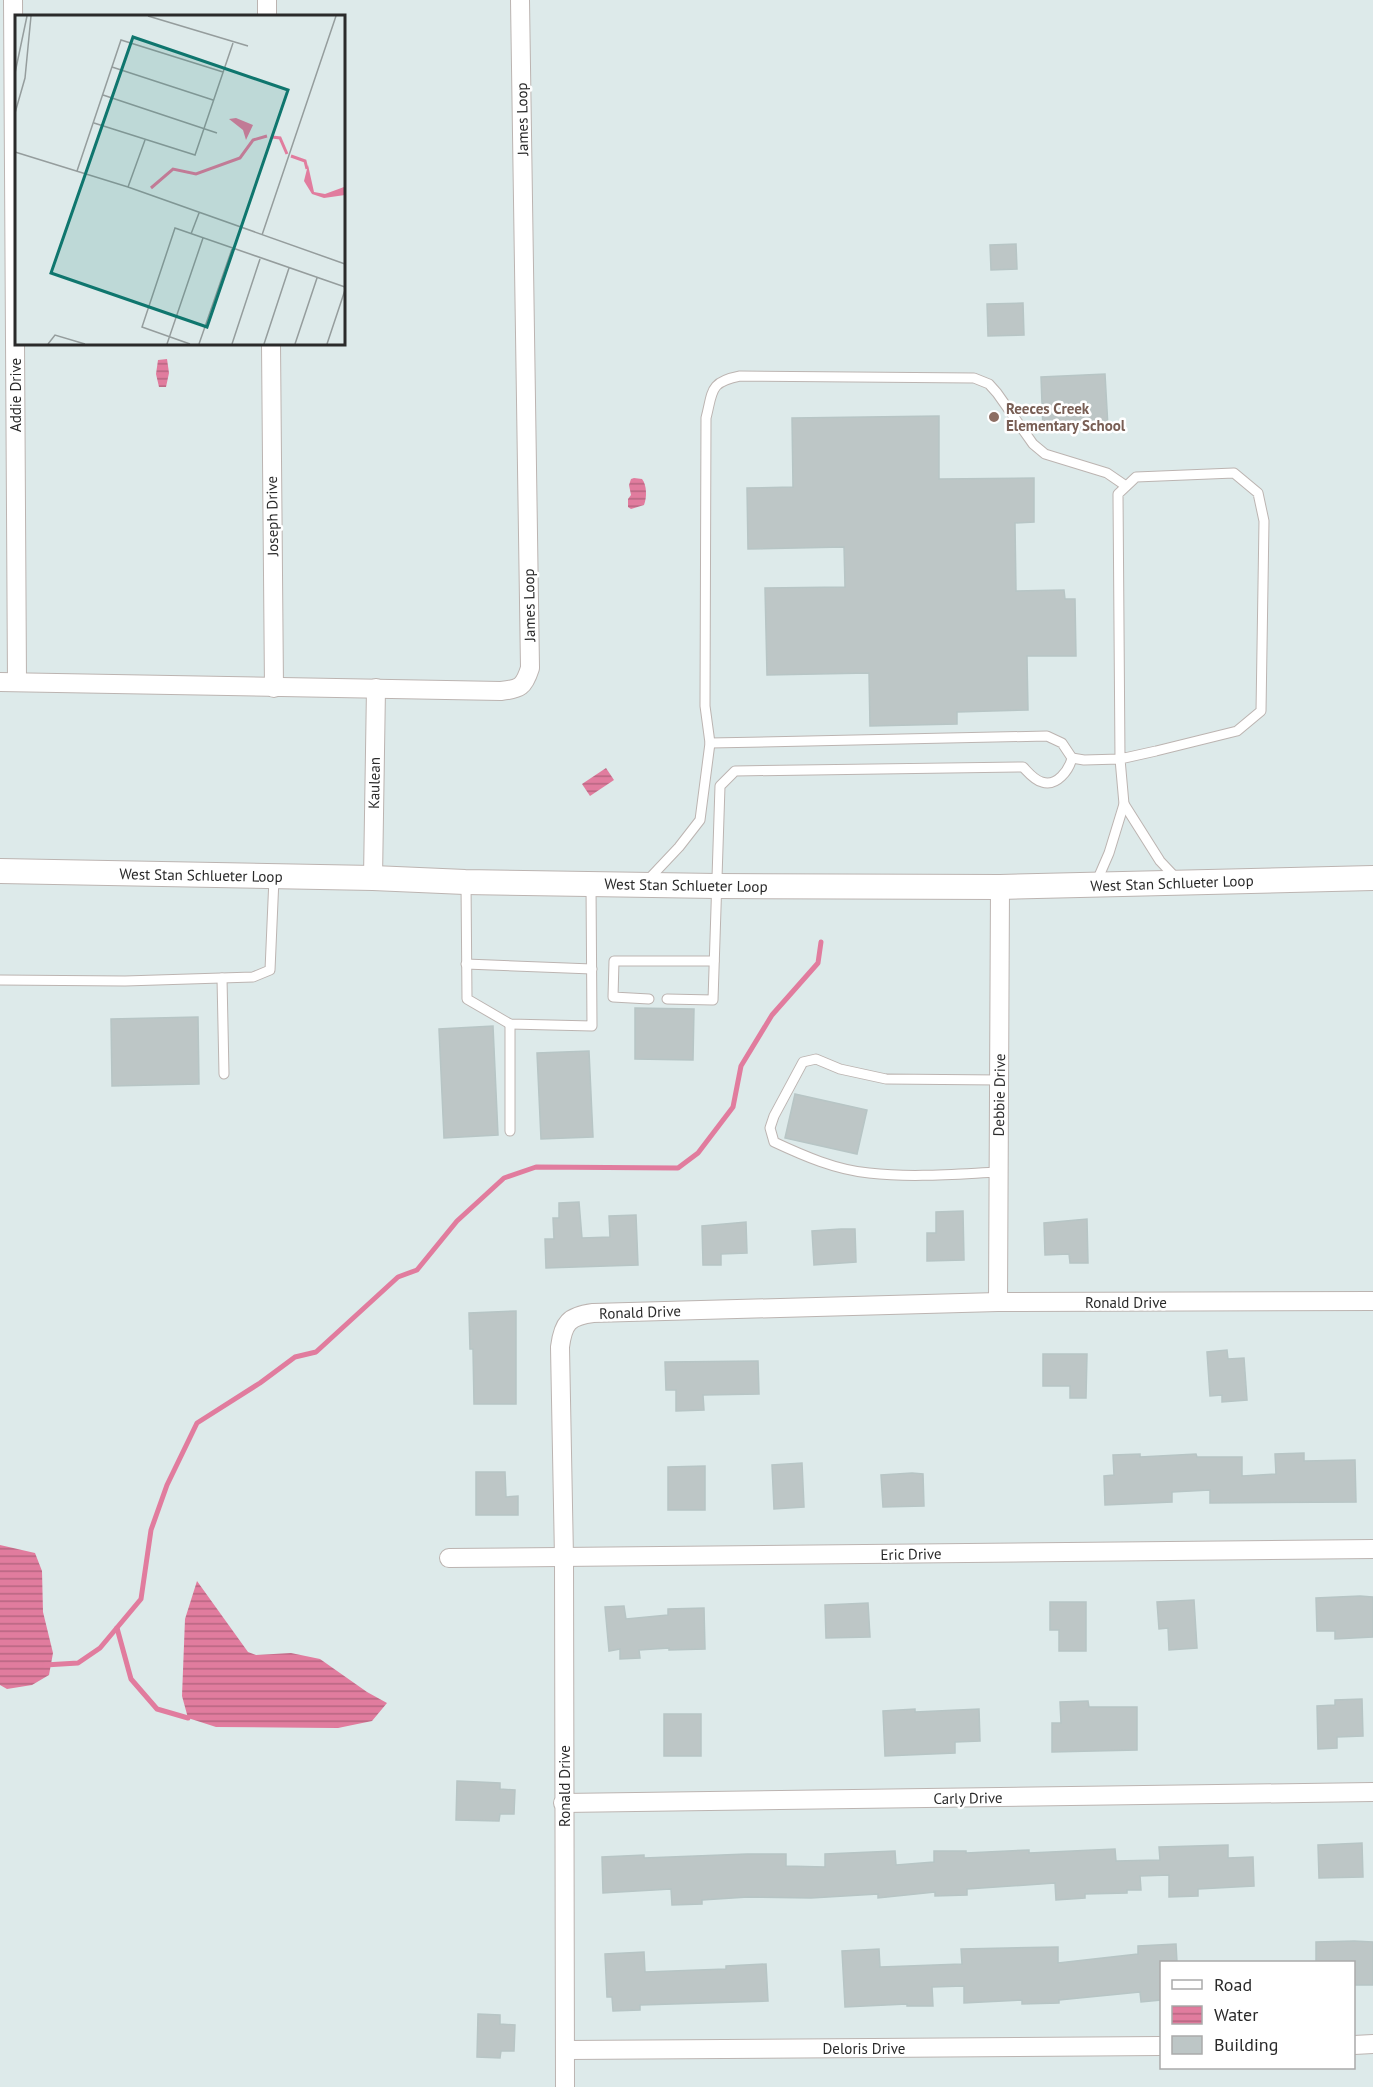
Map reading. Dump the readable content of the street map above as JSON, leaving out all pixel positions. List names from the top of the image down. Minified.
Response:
{"streets":{"main road":["West Stan Schlueter Loop"],"street":["James Loop","Addie Drive","Joseph Drive","Kaulean","Debbie Drive","Ronald Drive","Eric Drive","Carly Drive","Deloris Drive"]},"crossings":[["James Loop","Addie Drive"],["James Loop","Joseph Drive"],["James Loop","Kaulean"],["Kaulean","West Stan Schlueter Loop"],["West Stan Schlueter Loop","Debbie Drive"],["Debbie Drive","Ronald Drive"],["Ronald Drive","Eric Drive"],["Ronald Drive","Carly Drive"],["Ronald Drive","Deloris Drive"]],"places":["Reeces Creek Elementary School"],"legend":["Road","Water","Building"]}
